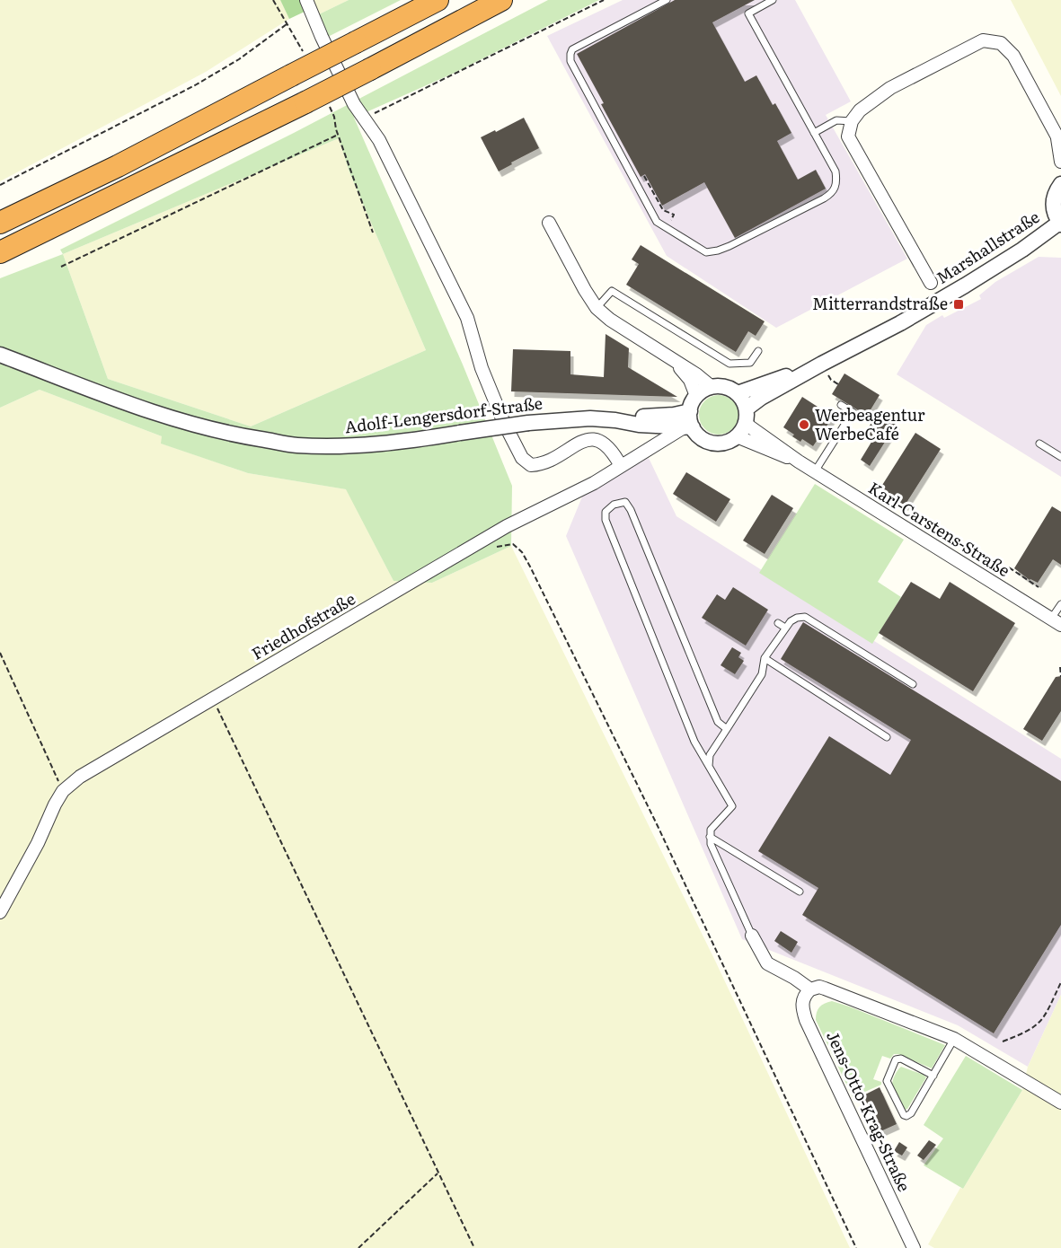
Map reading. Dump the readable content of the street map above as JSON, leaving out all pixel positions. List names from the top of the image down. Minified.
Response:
{"streets":{"street":["Marshallstraße","Adolf-Lengersdorf-Straße","Karl-Carstens-Straße","Friedhofstraße","Jens-Otto-Krag-Straße"]},"crossings":[["Marshallstraße","Adolf-Lengersdorf-Straße"],["Marshallstraße","Karl-Carstens-Straße"],["Marshallstraße","Friedhofstraße"],["Adolf-Lengersdorf-Straße","Karl-Carstens-Straße"],["Adolf-Lengersdorf-Straße","Friedhofstraße"],["Karl-Carstens-Straße","Friedhofstraße"]],"places":{"transit":["Mitterrandstraße"],"other":["Werbeagentur WerbeCafé"]}}
